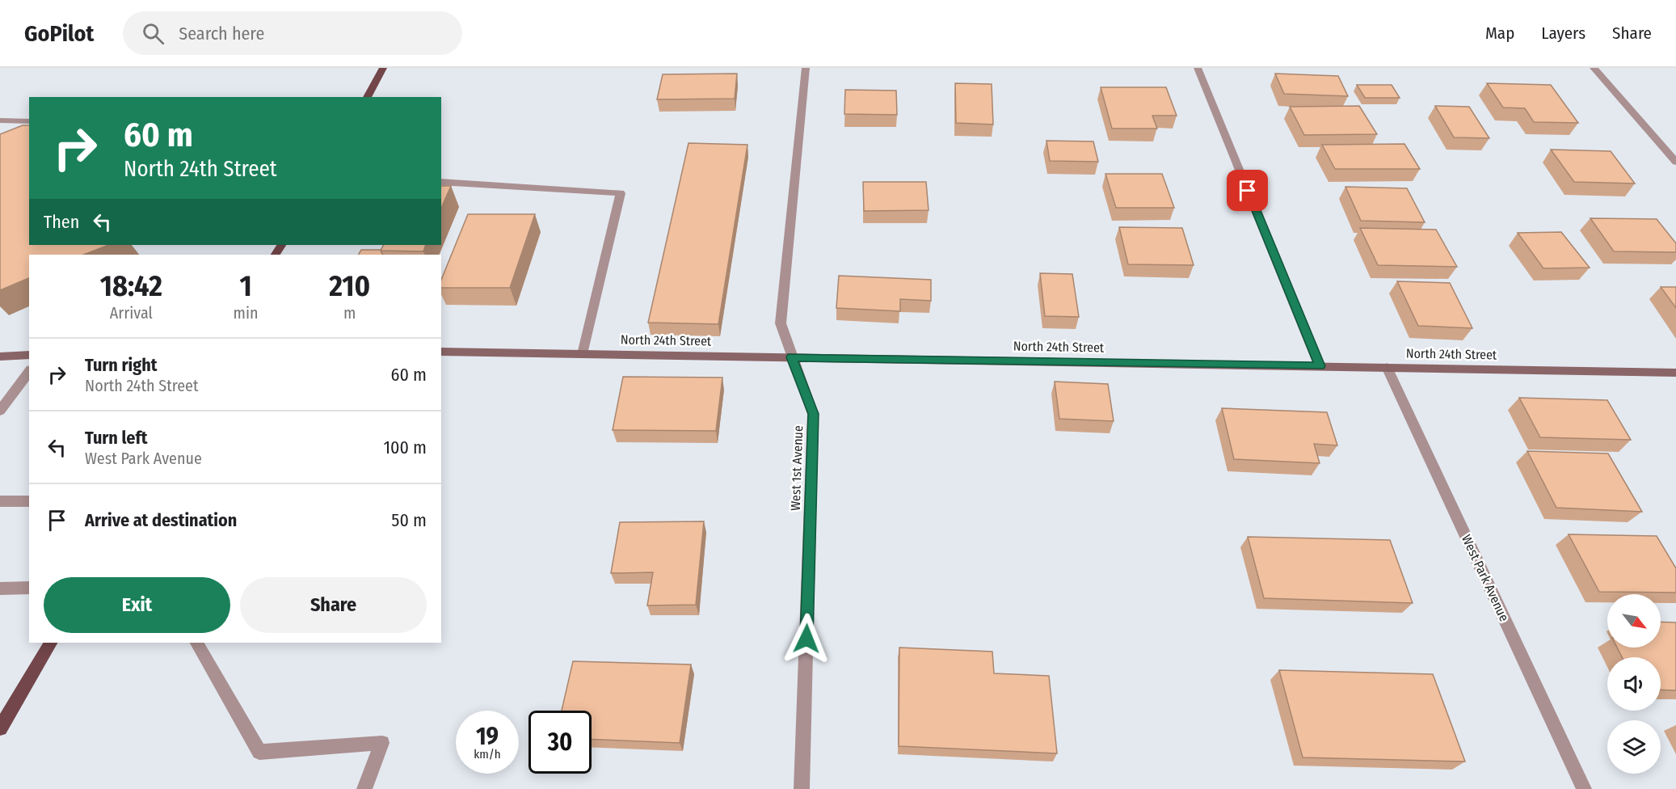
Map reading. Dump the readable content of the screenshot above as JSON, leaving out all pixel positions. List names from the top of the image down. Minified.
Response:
{"streets":{"street":["North 24th Street","West 1st Avenue","West Park Avenue"]},"crossings":[["North 24th Street","West 1st Avenue"],["North 24th Street","West Park Avenue"]],"north":"bottom right","page":{"header":"GoPilot","search":"Search here","nav":["Map","Layers","Share"],"turn":["60 m","North 24th Street"],"then":"Then","eta":["18:42","Arrival","1","min","210","m"],"list":[{"name":"Turn right","note":"North 24th Street","value":"60 m"},{"name":"Turn left","note":"West Park Avenue","value":"100 m"},{"name":"Arrive at destination","value":"50 m"}],"buttons":["Exit","Share"],"speed":"19 km/h","limit":"30"}}
